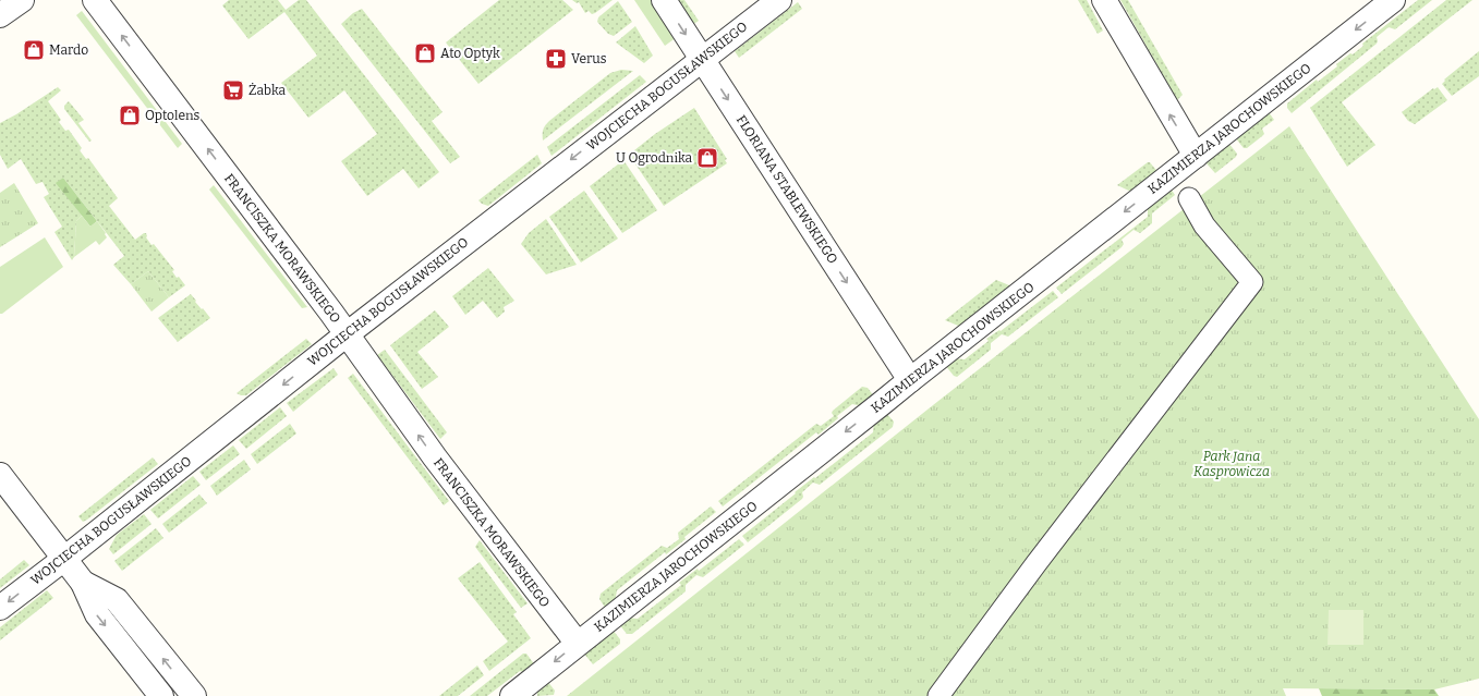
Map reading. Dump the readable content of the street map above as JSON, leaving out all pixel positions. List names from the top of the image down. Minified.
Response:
{"streets":{"street":["WOJCIECHA BOGUSŁAWSKIEGO","KAZIMIERZA JAROCHOWSKIEGO","FLORIANA STABLEWSKIEGO","FRANCISZKA MORAWSKIEGO"]},"crossings":[["WOJCIECHA BOGUSŁAWSKIEGO","FLORIANA STABLEWSKIEGO"],["WOJCIECHA BOGUSŁAWSKIEGO","FRANCISZKA MORAWSKIEGO"],["KAZIMIERZA JAROCHOWSKIEGO","FLORIANA STABLEWSKIEGO"],["KAZIMIERZA JAROCHOWSKIEGO","FRANCISZKA MORAWSKIEGO"]],"one_way":["WOJCIECHA BOGUSŁAWSKIEGO","KAZIMIERZA JAROCHOWSKIEGO","FLORIANA STABLEWSKIEGO","FRANCISZKA MORAWSKIEGO"],"parks":["Park Jana Kasprowicza"],"places":{"shop":["Mardo","Ato Optyk","Optolens","U Ogrodnika"],"pharmacy":["Verus"],"supermarket":["Żabka"]}}
